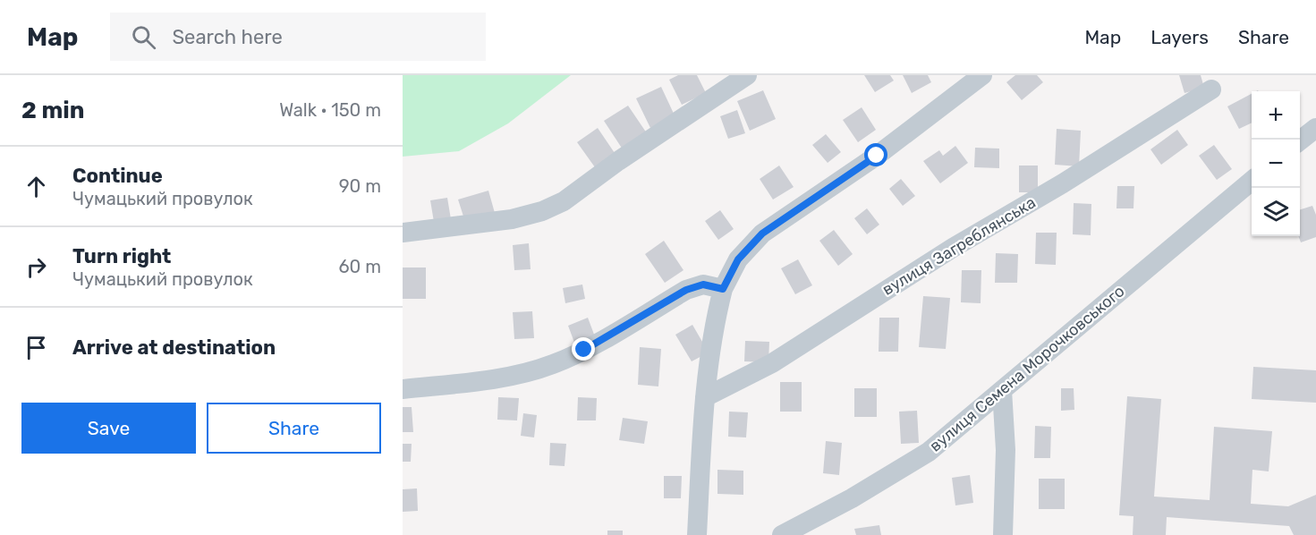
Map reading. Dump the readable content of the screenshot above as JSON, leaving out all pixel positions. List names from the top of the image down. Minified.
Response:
{"streets":{"street":["вулиця Загреблянська","вулиця Семена Морочковського"]},"page":{"header":"Map","search":"Search here","nav":["Map","Layers","Share"],"heading":["2 min","Walk · 150 m"],"map_buttons":["+","−"],"list":[["Continue","Чумацький провулок","90 m"],["Turn right","Чумацький провулок","60 m"],"Arrive at destination"],"buttons":["Save","Share"]}}
